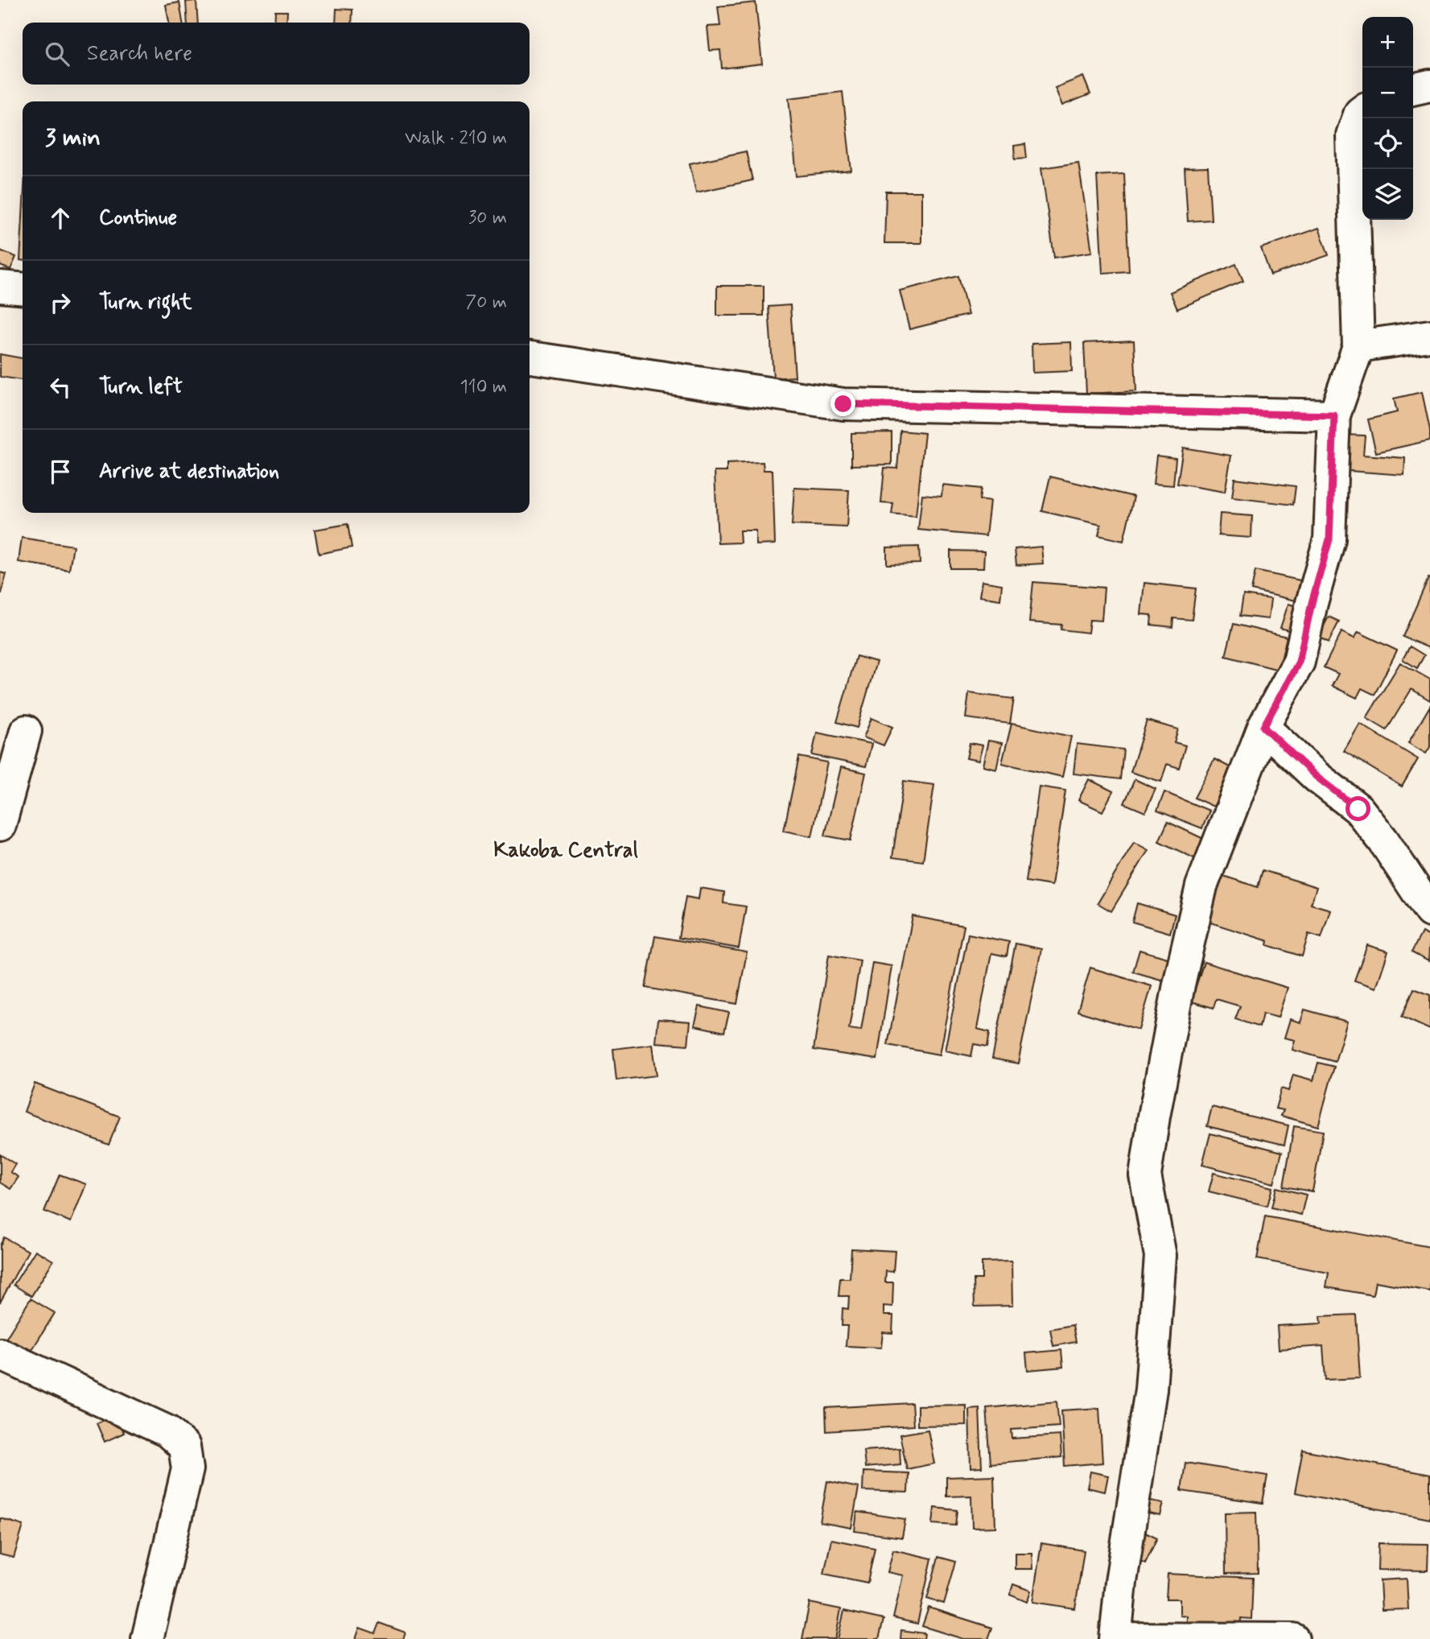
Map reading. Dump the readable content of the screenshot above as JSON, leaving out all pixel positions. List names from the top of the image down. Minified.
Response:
{"districts":["Kakoba Central"],"page":{"map_buttons":["+","−"],"search":"Search here","heading":["3 min","Walk · 210 m"],"list":[["Continue","30 m"],["Turn right","70 m"],["Turn left","110 m"],"Arrive at destination"]}}
